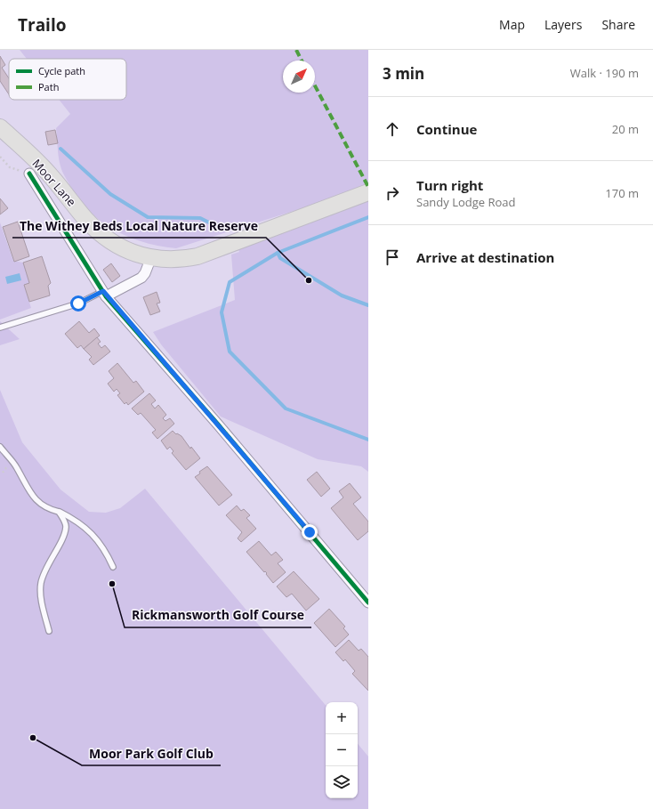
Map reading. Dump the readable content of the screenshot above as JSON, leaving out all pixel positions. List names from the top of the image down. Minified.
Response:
{"streets":{"main road":["Moor Lane"]},"places":["The Withey Beds Local Nature Reserve","Rickmansworth Golf Course","Moor Park Golf Club"],"legend":["Cycle path","Path"],"north":"top right","page":{"header":"Trailo","nav":["Map","Layers","Share"],"heading":["3 min","Walk · 190 m"],"list":[["Continue","20 m"],["Turn right","Sandy Lodge Road","170 m"],"Arrive at destination"],"map_buttons":["+","−"]}}
